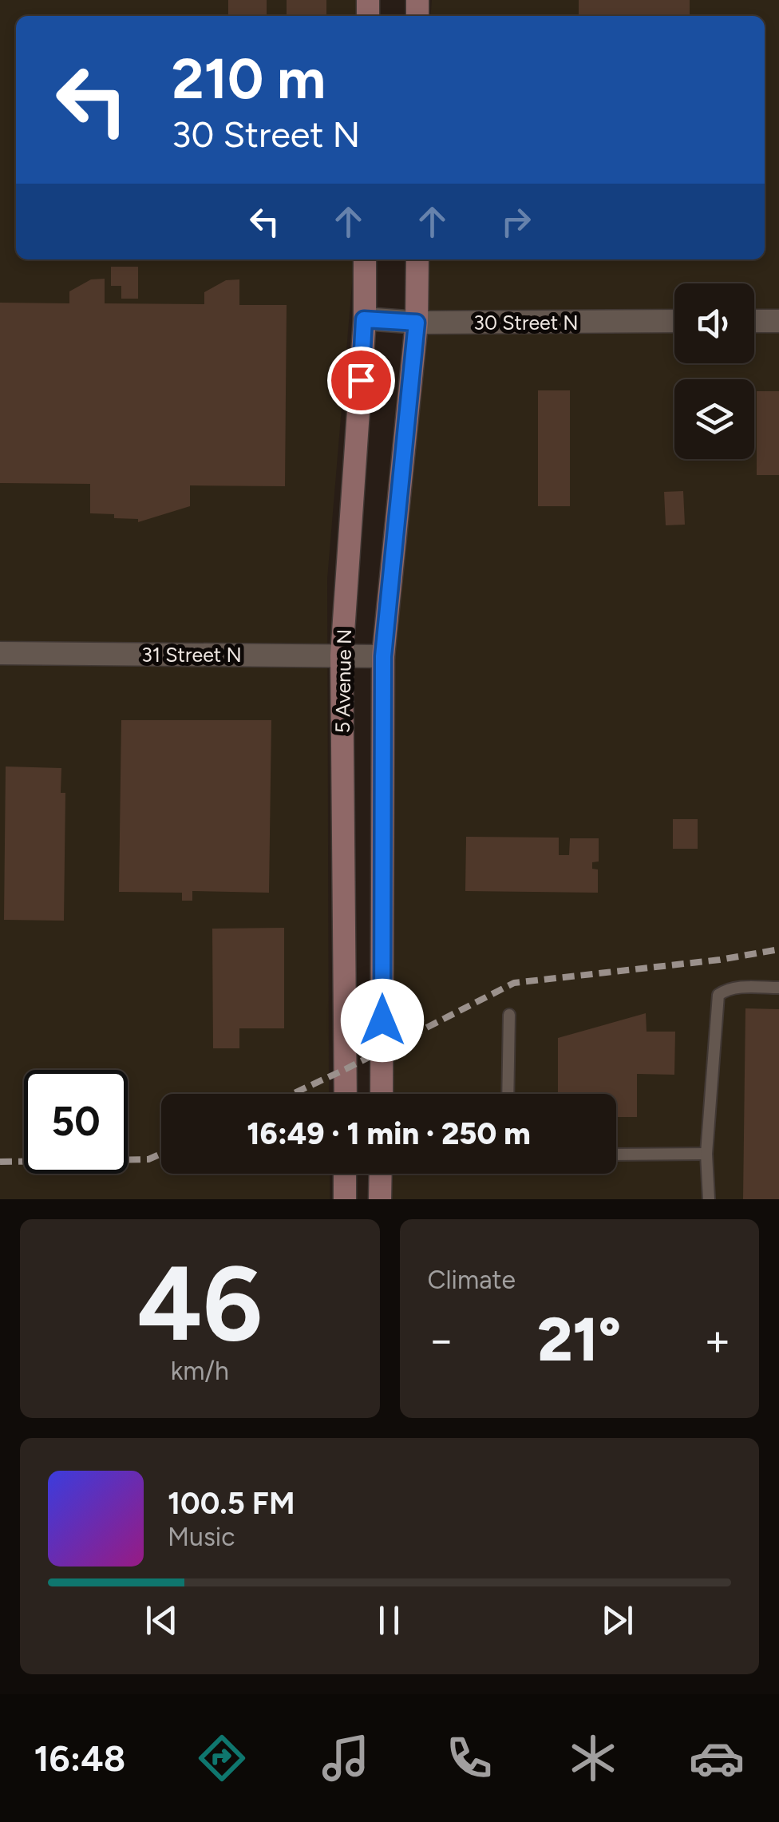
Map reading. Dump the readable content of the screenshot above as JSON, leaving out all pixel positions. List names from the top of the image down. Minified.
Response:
{"streets":{"main road":["5 Avenue N"],"street":["30 Street N","31 Street N"]},"crossings":[["30 Street N","5 Avenue N"],["31 Street N","5 Avenue N"]],"page":{"turn":["210 m","30 Street N"],"limit":"50","trip":"16:49 · 1 min · 250 m","tile":[["46","km/h"],"Climate"],"heat":["−","21°","+"],"song":["100.5 FM","Music"],"tabs":"16:48"}}
